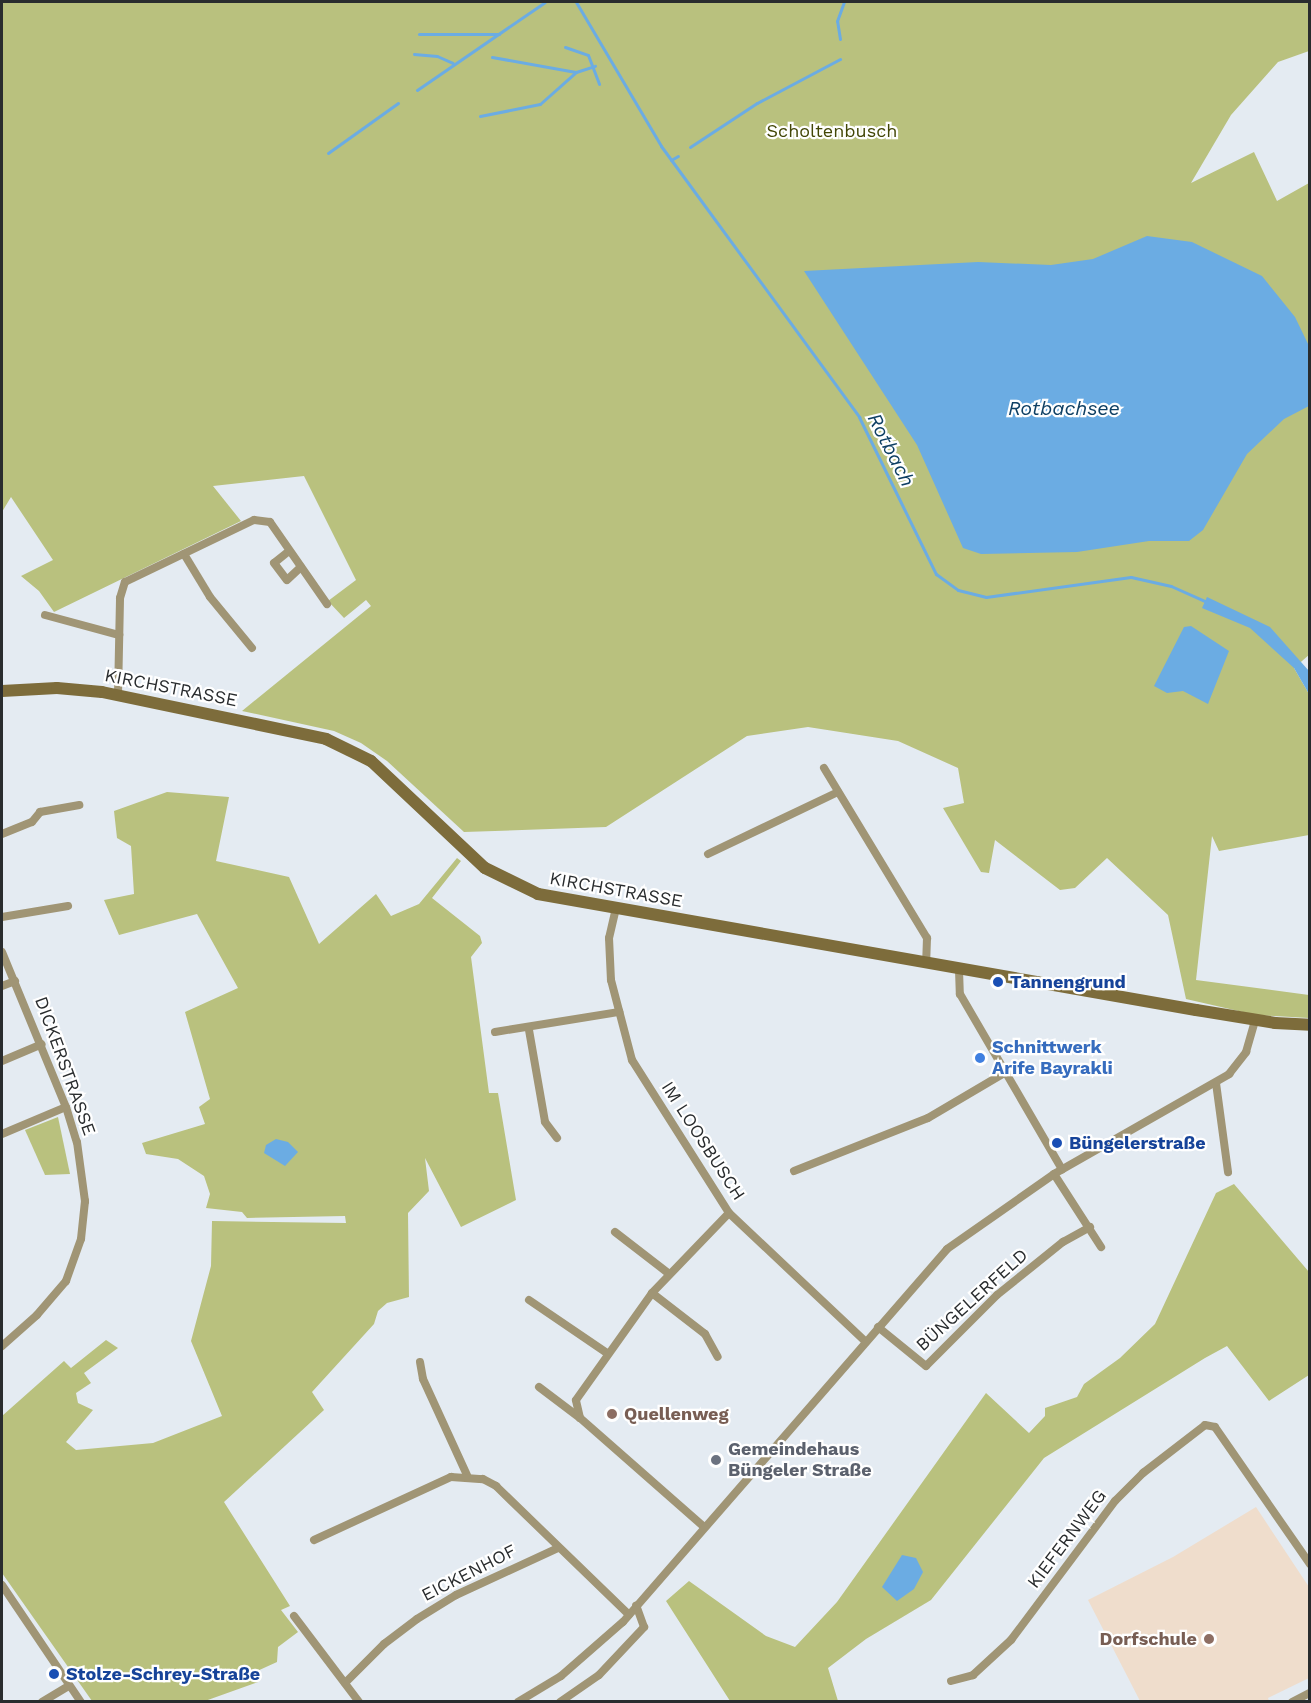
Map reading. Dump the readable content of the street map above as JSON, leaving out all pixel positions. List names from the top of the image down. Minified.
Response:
{"streets":{"street":["KIRCHSTRASSE","DICKERSTRASSE","IM LOOSBUSCH","BÜNGELERFELD","KIEFERNWEG","EICKENHOF"]},"crossings":[["KIRCHSTRASSE","IM LOOSBUSCH"]],"water":["Rotbachsee","Rotbach"],"parks":["Scholtenbusch"],"places":["Tannengrund","Schnittwerk Arife Bayrakli","Büngelerstraße","Quellenweg","Gemeindehaus Büngeler Straße","Dorfschule","Stolze-Schrey-Straße"]}
